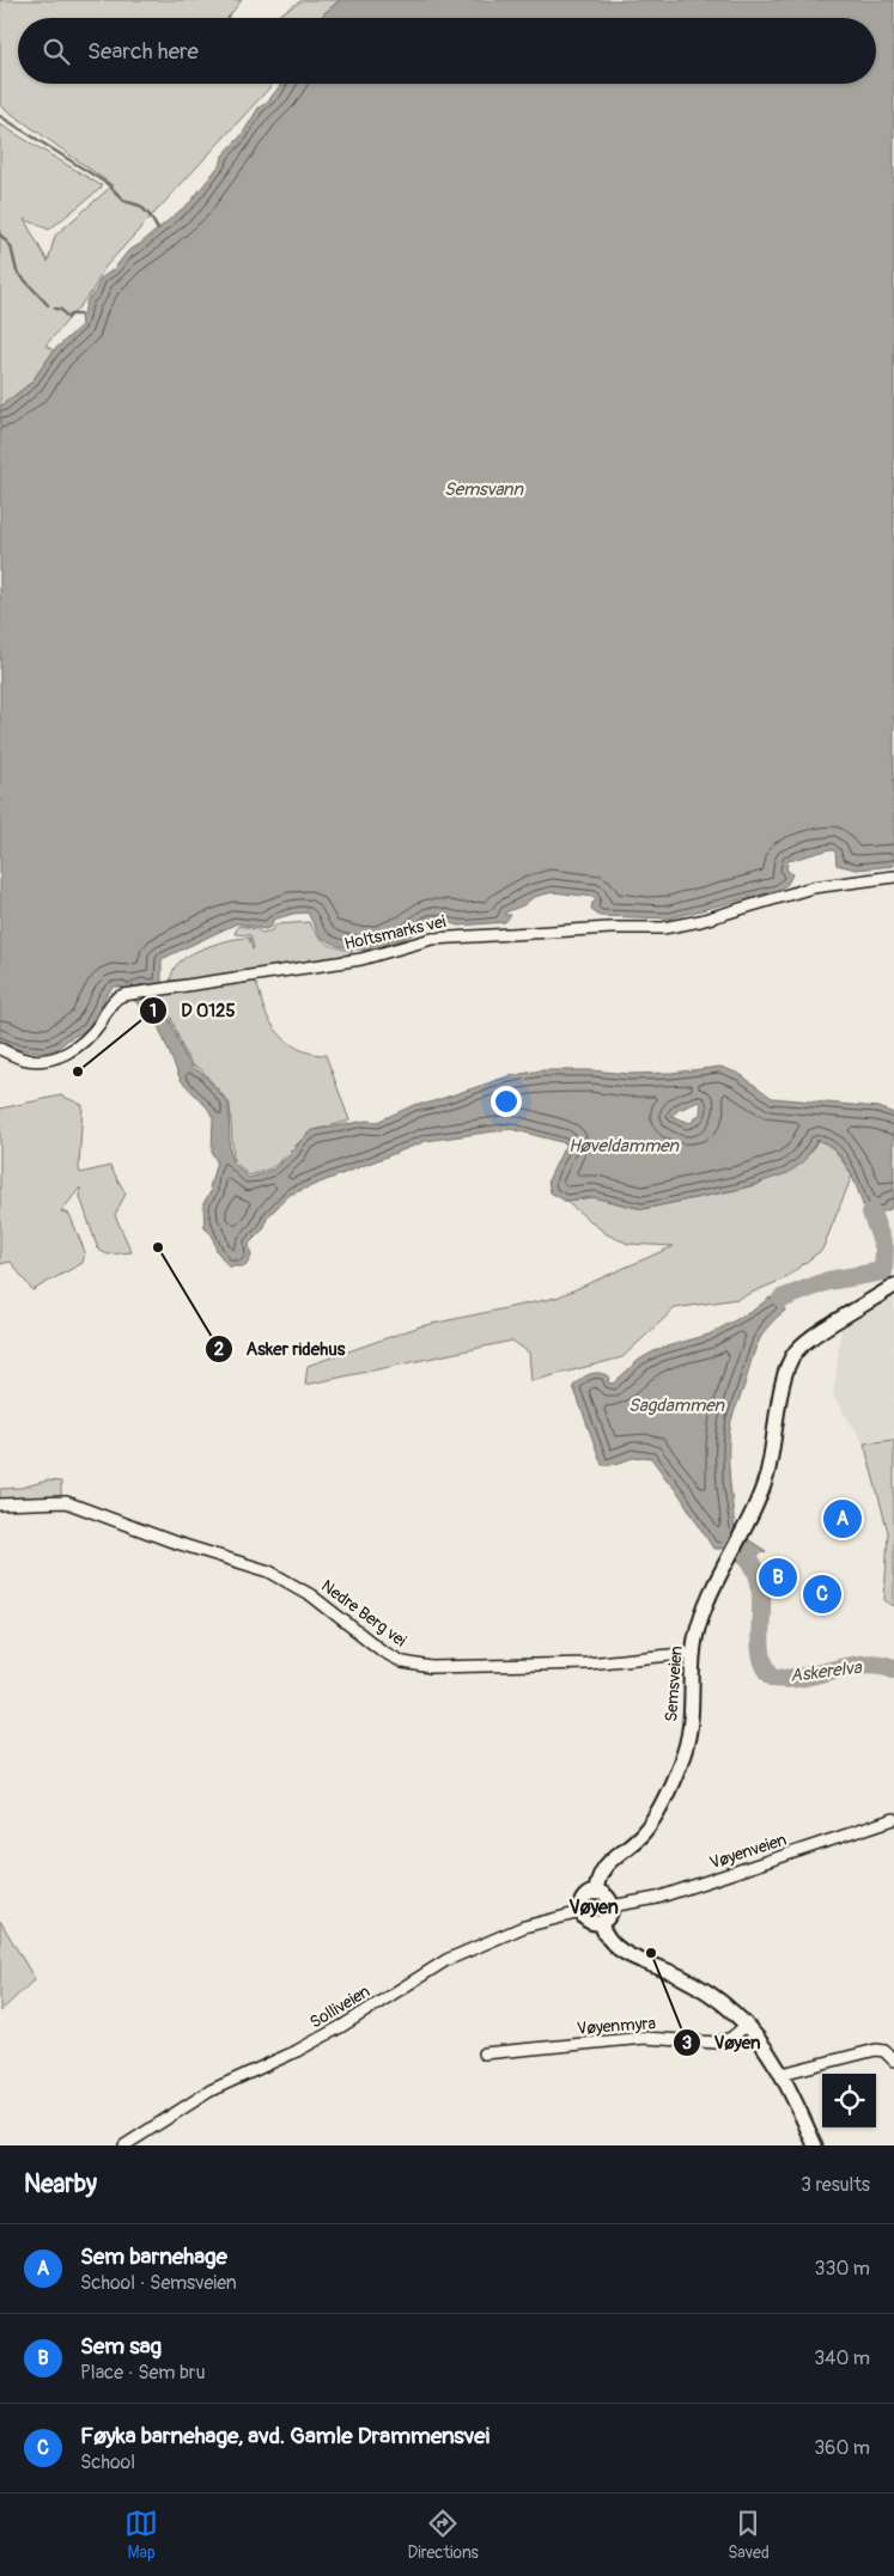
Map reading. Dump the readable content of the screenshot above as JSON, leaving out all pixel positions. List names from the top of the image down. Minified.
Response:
{"streets":{"main road":["Semsveien"],"street":["Holtsmarks vei","Nedre Berg vei","Vøyenveien","Solliveien","Vøyenmyra"]},"crossings":[["Nedre Berg vei","Semsveien"],["Semsveien","Vøyenveien"],["Semsveien","Solliveien"],["Vøyenveien","Solliveien"]],"districts":["Vøyen"],"water":["Semsvann","Høveldammen","Sagdammen","Askerelva"],"places":["D 0125","Asker ridehus","Vøyen"],"page":{"search":"Search here","pins":["A","B","C"],"heading":["Nearby","3 results"],"list":[{"mark":"A","name":"Sem barnehage","note":"School · Semsveien","value":"330 m"},{"mark":"B","name":"Sem sag","note":"Place · Sem bru","value":"340 m"},{"mark":"C","name":"Føyka barnehage, avd. Gamle Drammensvei","note":"School","value":"360 m"}],"nav":["Map","Directions","Saved"]}}
